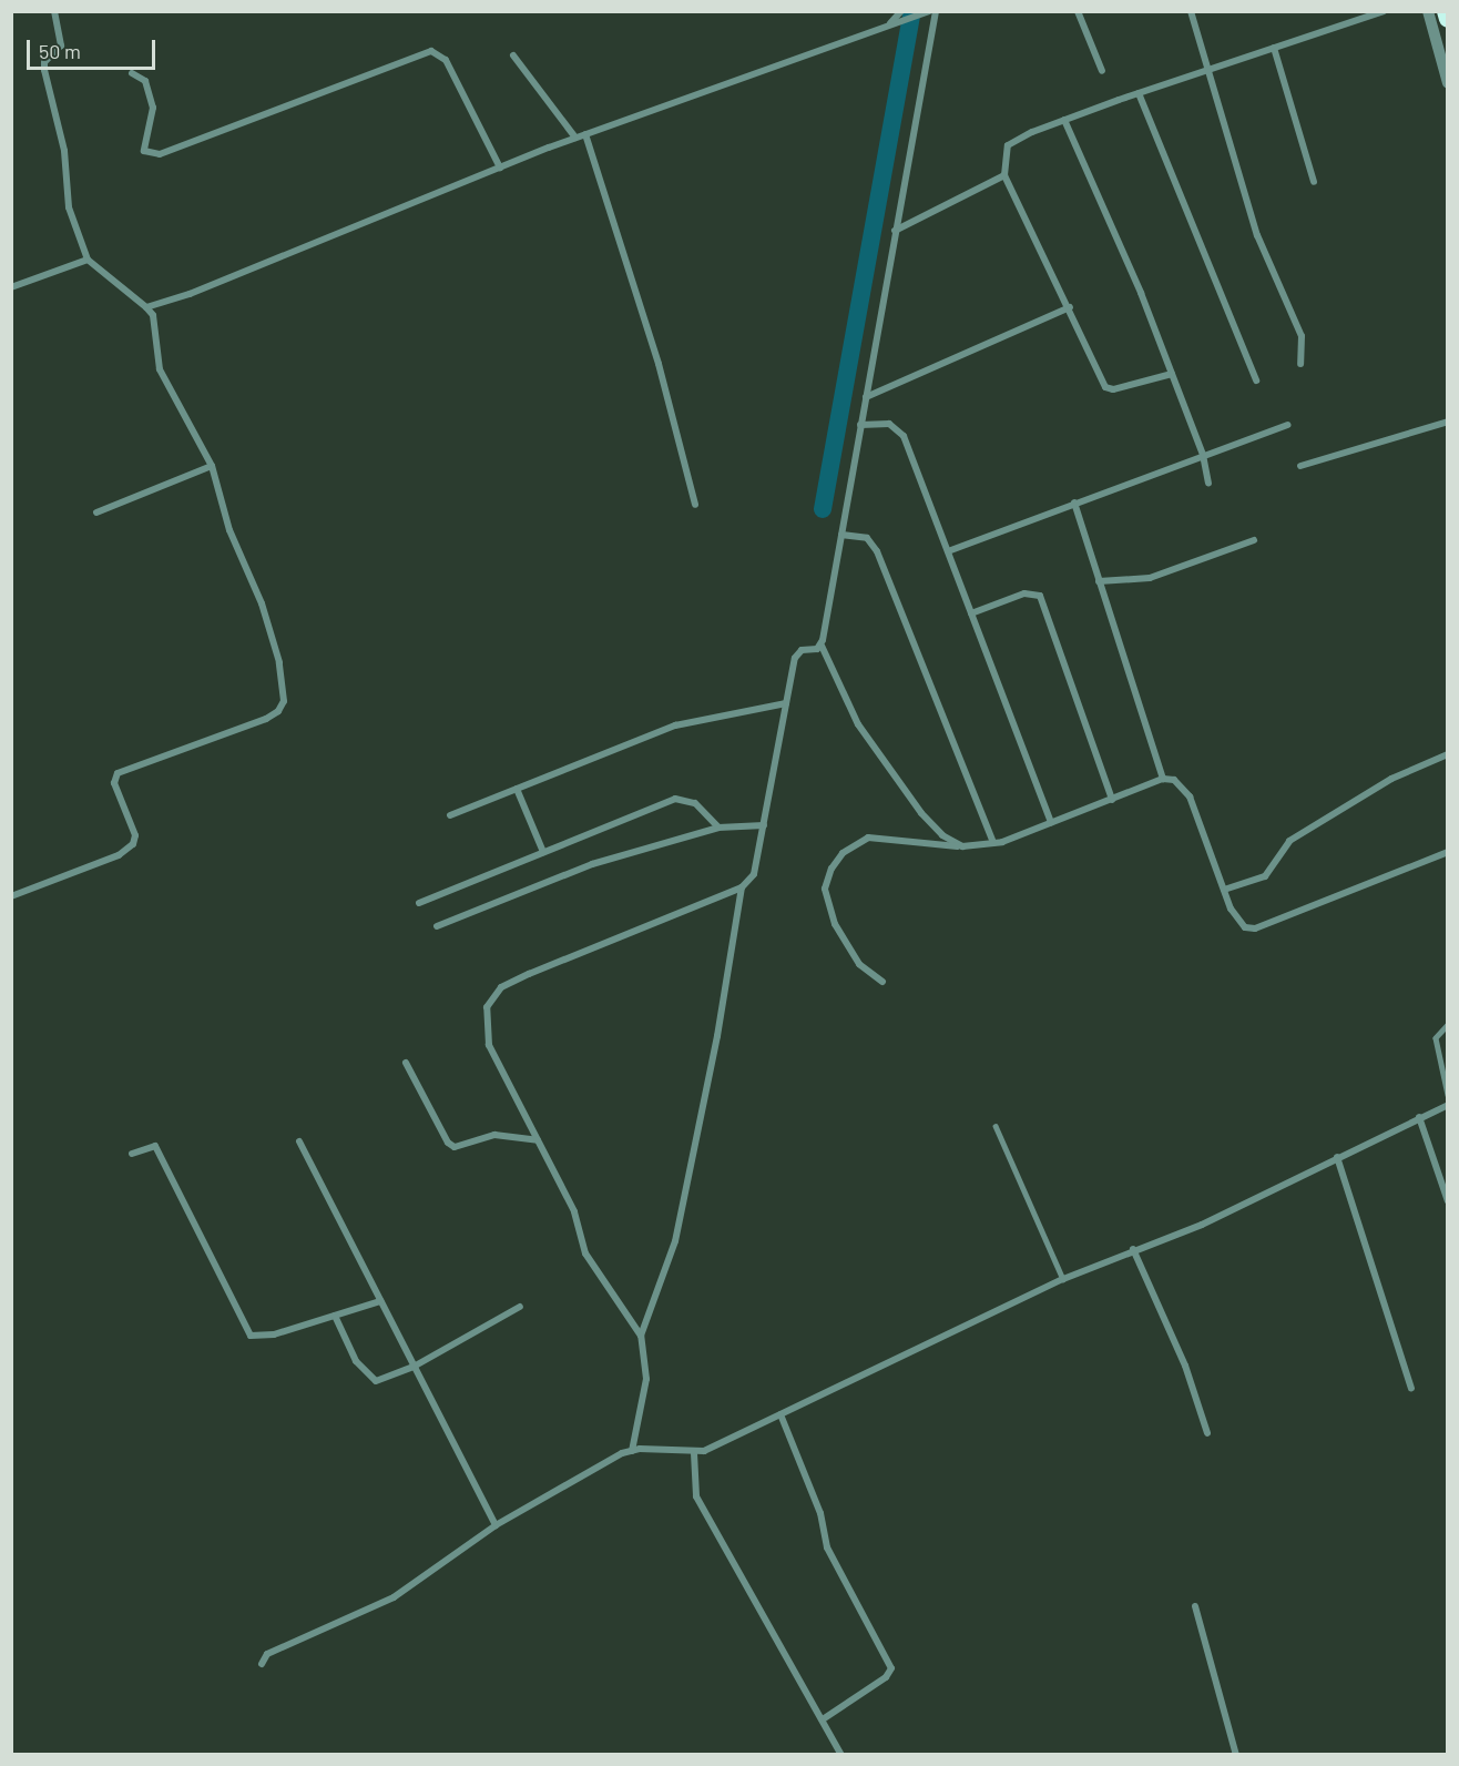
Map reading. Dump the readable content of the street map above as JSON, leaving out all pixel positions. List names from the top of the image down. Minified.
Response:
{"scale_bar":"50 m"}
